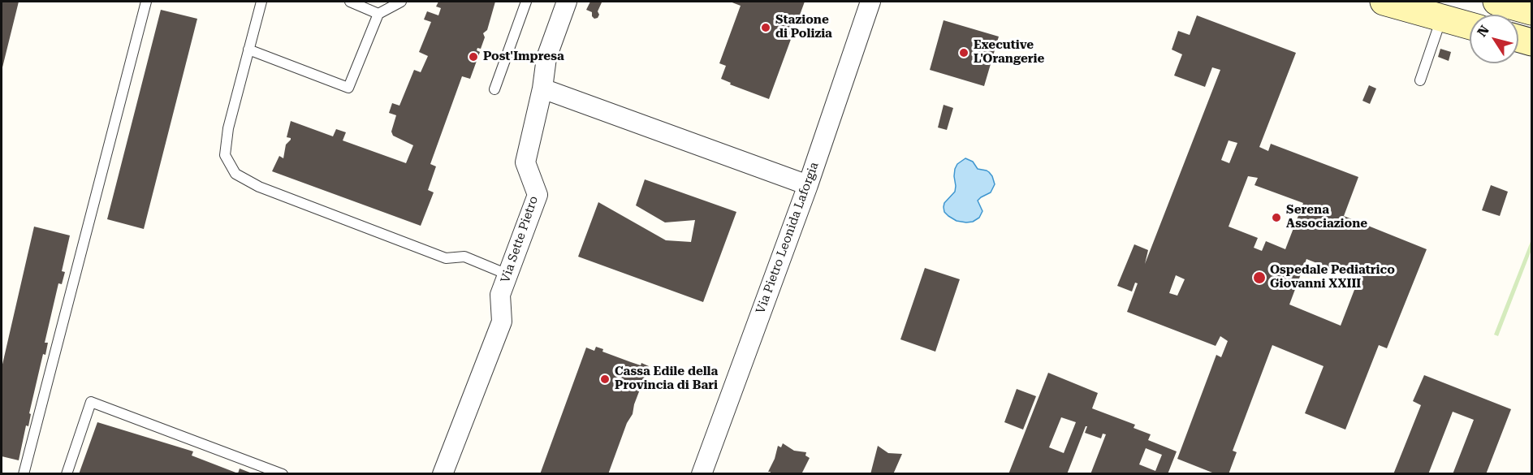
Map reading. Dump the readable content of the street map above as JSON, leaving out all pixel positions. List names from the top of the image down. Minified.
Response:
{"streets":{"street":["Via Pietro Leonida Laforgia","Via Sette Pietro"]},"places":["Stazione di Polizia","Executive L'Orangerie","Post'Impresa","Serena Associazione","Ospedale Pediatrico Giovanni XXIII","Cassa Edile della Provincia di Bari"],"north":"top left"}
